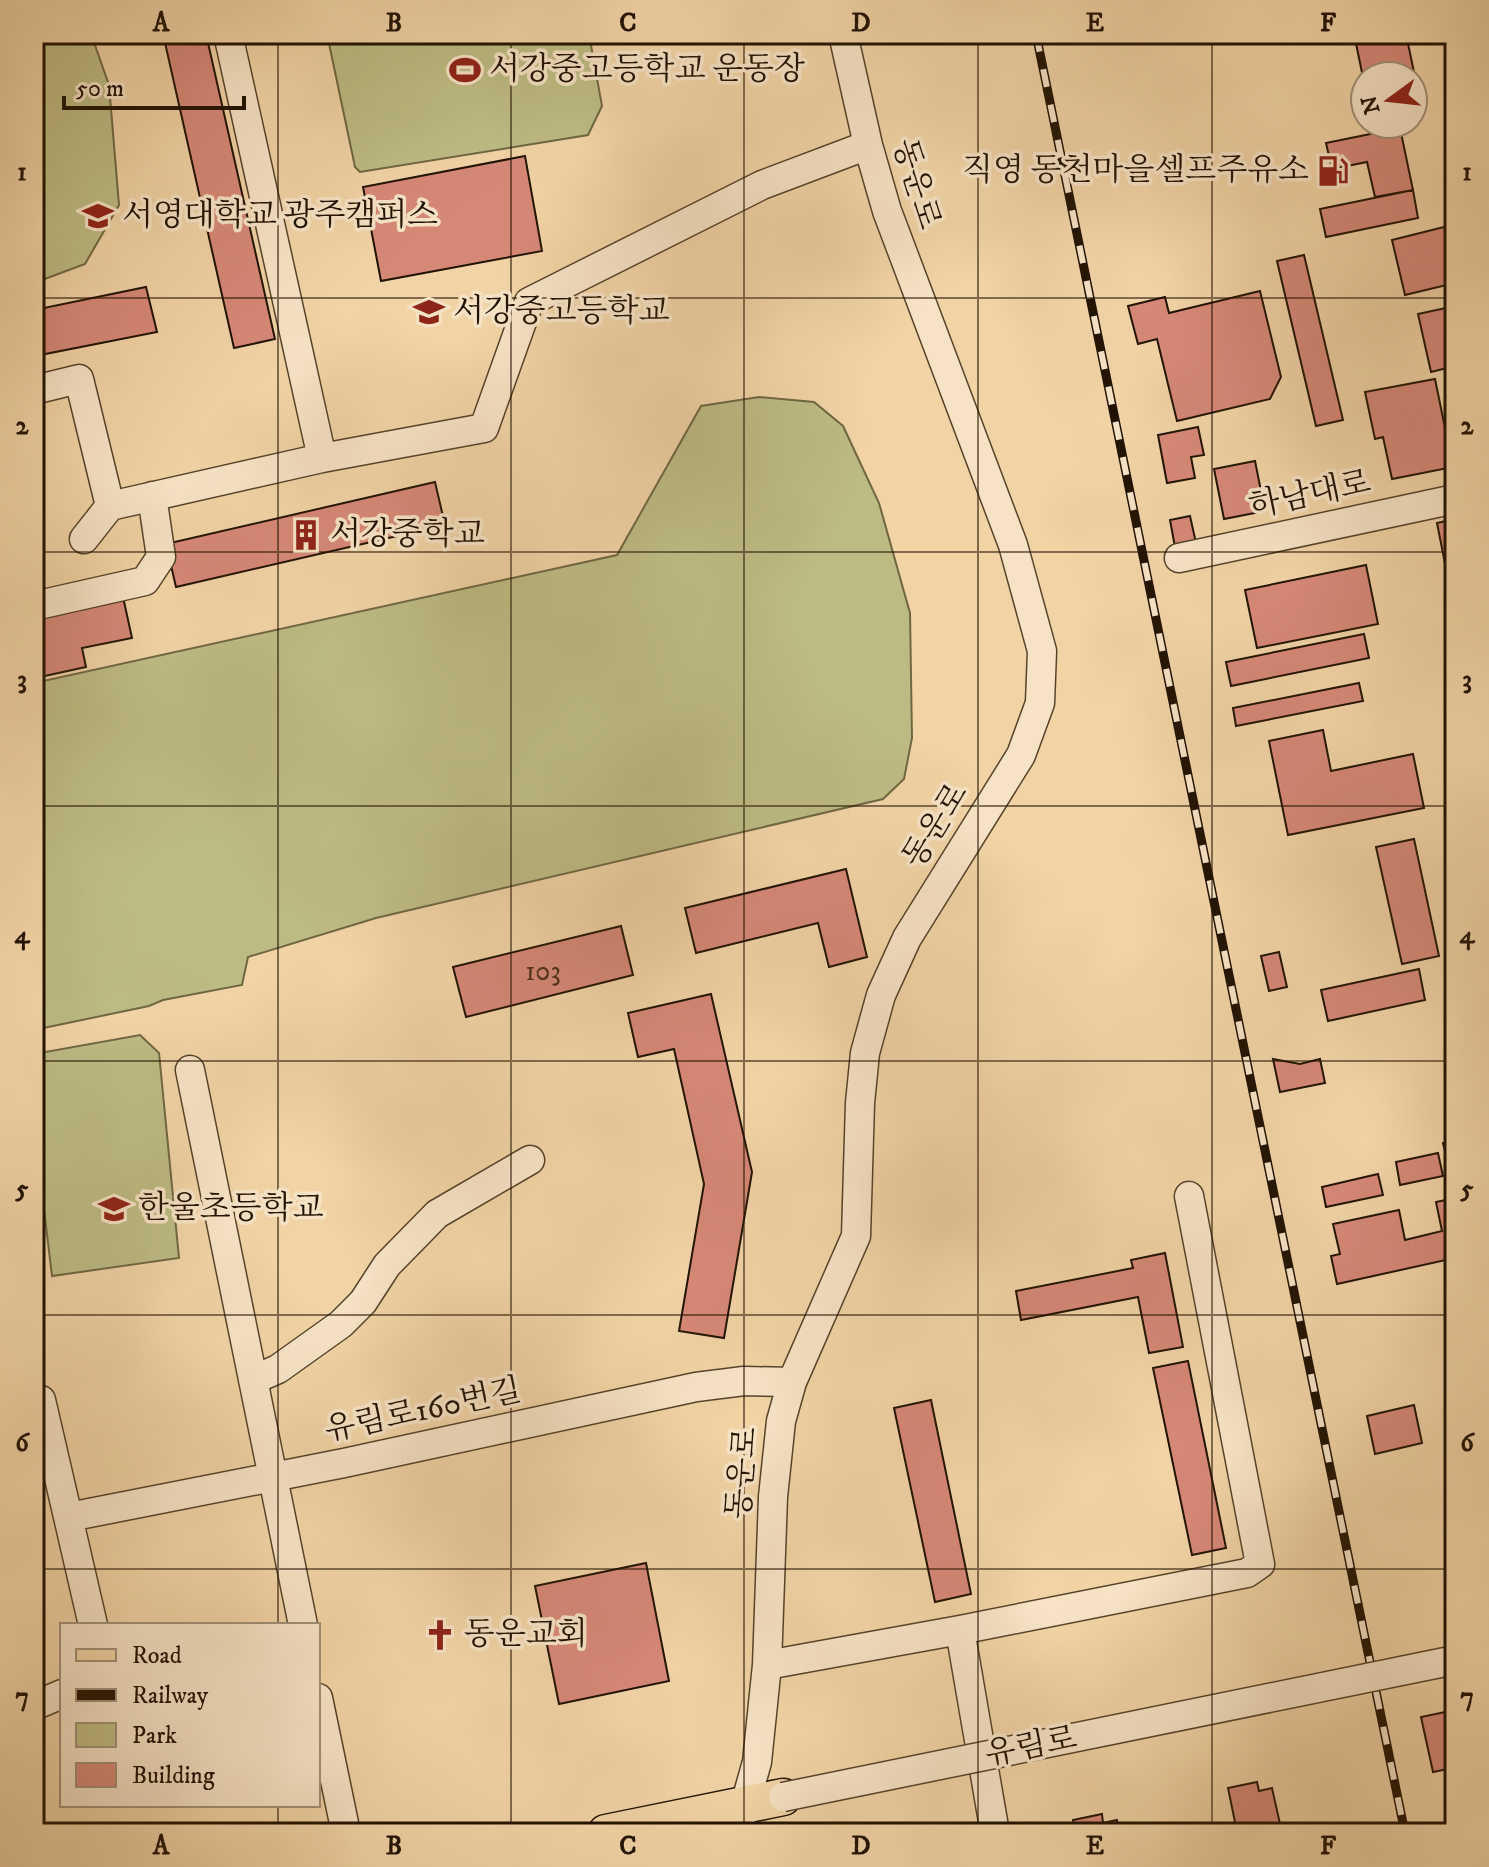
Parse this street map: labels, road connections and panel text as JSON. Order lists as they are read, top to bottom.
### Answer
{
  "streets": {
    "main road": ["유림로"],
    "street": ["동운로", "하남대로", "유림로160번길"]
  },
  "crossings": [
    ["동운로", "유림로160번길"],
    ["동운로", "유림로"]
  ],
  "places": {
    "sports": ["서강중고등학교 운동장"],
    "fuel station": ["직영 동천마을셀프주유소"],
    "school or university": ["서영대학교 광주캠퍼스", "서강중고등학교", "한울초등학교"],
    "building": ["서강중학교"],
    "church": ["동운교회"]
  },
  "house_numbers": ["103"],
  "legend": [
    "Road",
    "Railway",
    "Park",
    "Building"
  ],
  "scale_bar": "50 m",
  "north": "left",
  "grid": {
    "columns": [
      "A",
      "B",
      "C",
      "D",
      "E",
      "F"
    ],
    "rows": [
      "1",
      "2",
      "3",
      "4",
      "5",
      "6",
      "7"
    ]
  }
}
